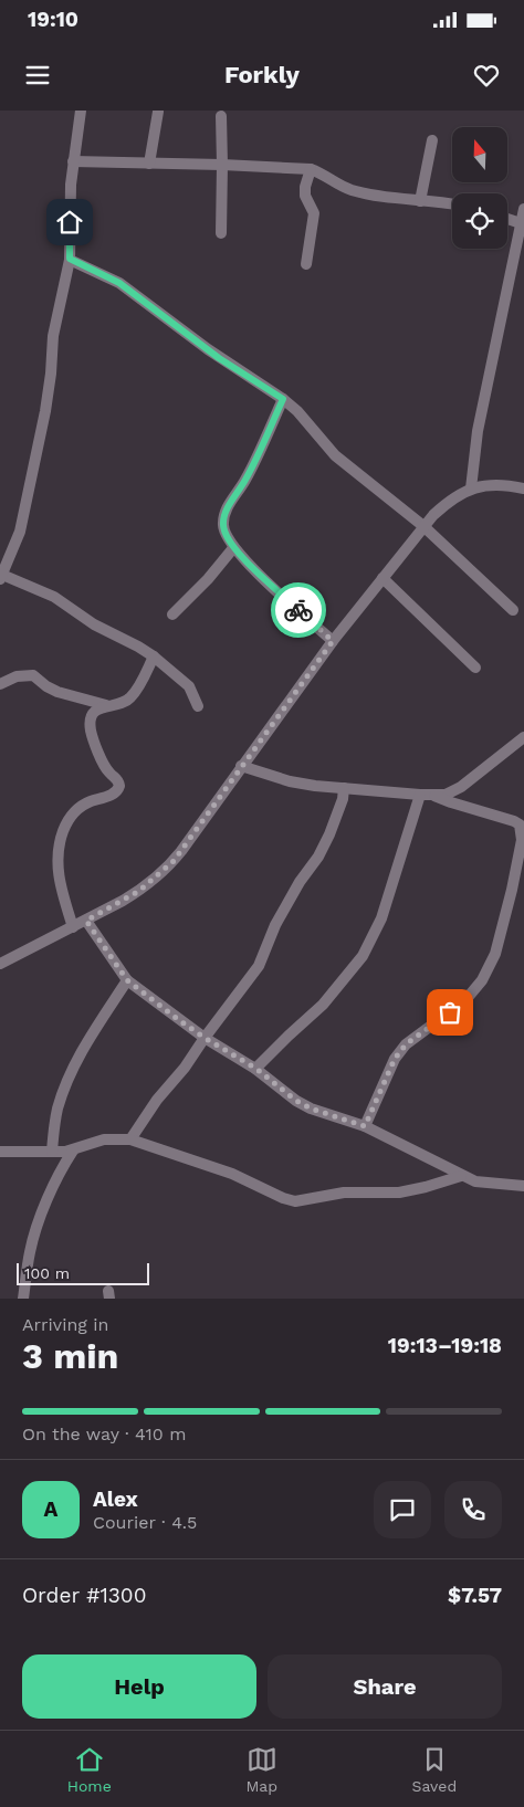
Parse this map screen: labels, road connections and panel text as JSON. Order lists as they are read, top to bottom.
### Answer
{
  "scale_bar": "100 m",
  "north": "top",
  "page": {
    "status": "19:10",
    "header": "Forkly",
    "scale": "100 m",
    "heading": ["3 min", "Arriving in", "19:13–19:18"],
    "panel": [
      "Alex",
      "Courier · 4.5",
      "Order #1300",
      "$7.57"
    ],
    "bar": "On the way · 410 m",
    "round": "A",
    "buttons": ["Help", "Share"],
    "tabs": ["Home", "Map", "Saved"]
  }
}
